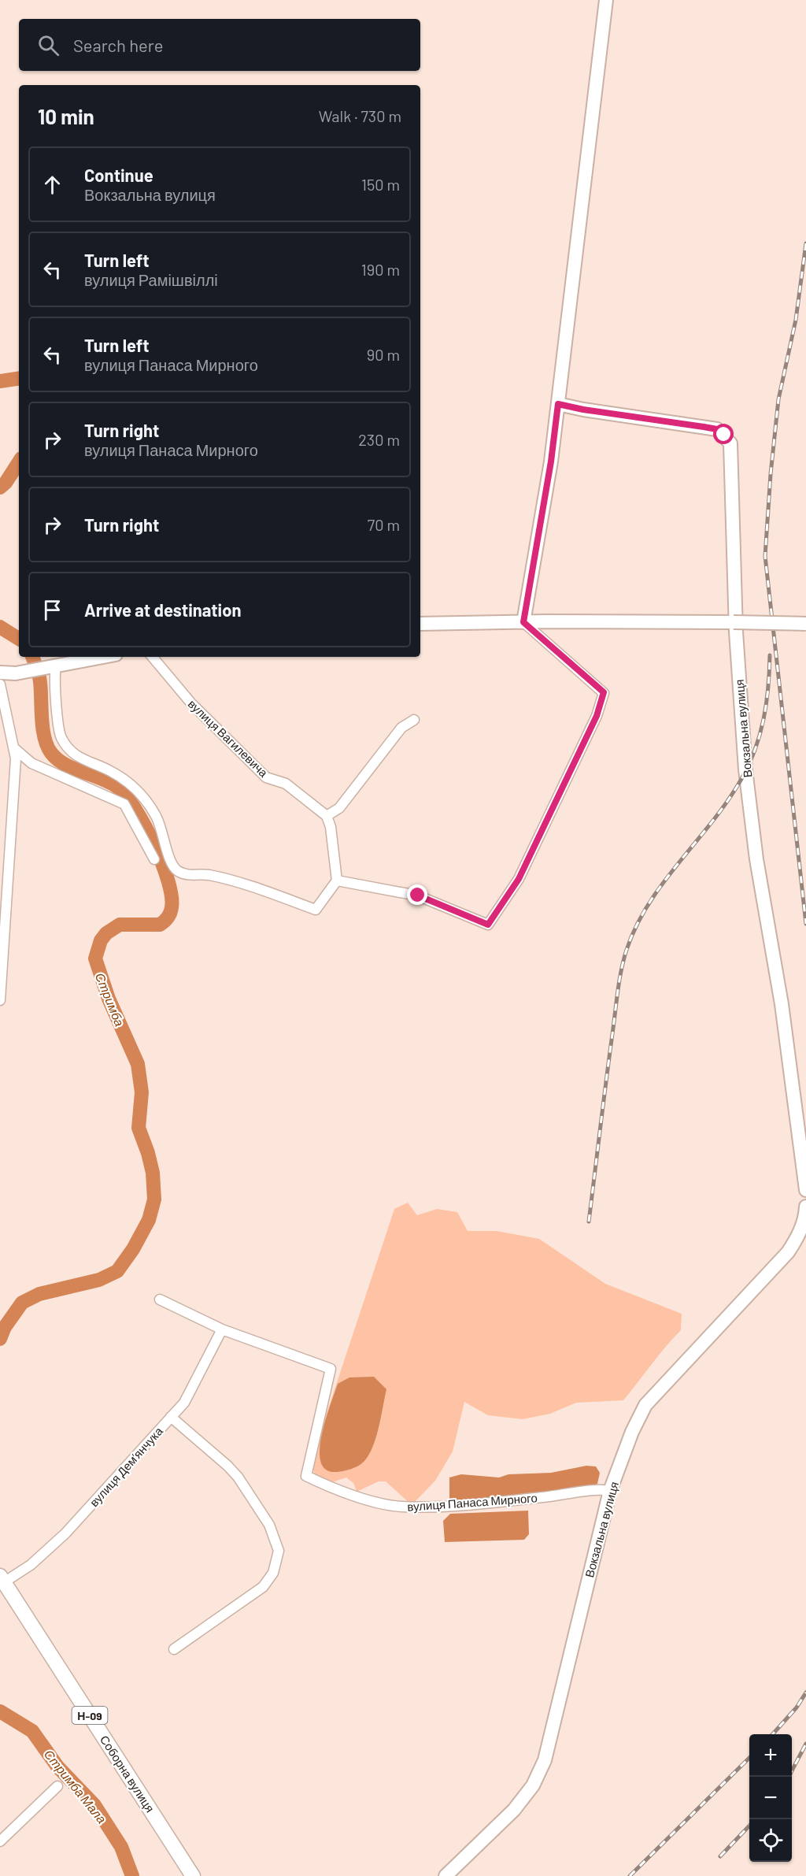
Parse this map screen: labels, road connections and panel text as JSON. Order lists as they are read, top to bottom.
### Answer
{
  "streets": {
    "main road": ["Вокзальна вулиця", "Н-09", "Соборна вулиця"],
    "street": ["вулиця Вагилевича", "вулиця Демʼянчука", "вулиця Панаса Мирного"]
  },
  "crossings": [
    ["Вокзальна вулиця", "вулиця Панаса Мирного"],
    ["вулиця Демʼянчука", "вулиця Панаса Мирного"],
    ["вулиця Демʼянчука", "Соборна вулиця"]
  ],
  "water": ["Стримба", "Стримба Мала"],
  "page": {
    "search": "Search here",
    "heading": ["10 min", "Walk · 730 m"],
    "list": [
      ["Continue", "Вокзальна вулиця", "150 m"],
      ["Turn left", "вулиця Рамішвіллі", "190 m"],
      ["Turn left", "вулиця Панаса Мирного", "90 m"],
      ["Turn right", "вулиця Панаса Мирного", "230 m"],
      ["Turn right", "70 m"],
      "Arrive at destination"
    ],
    "map_buttons": ["+", "−"]
  }
}
